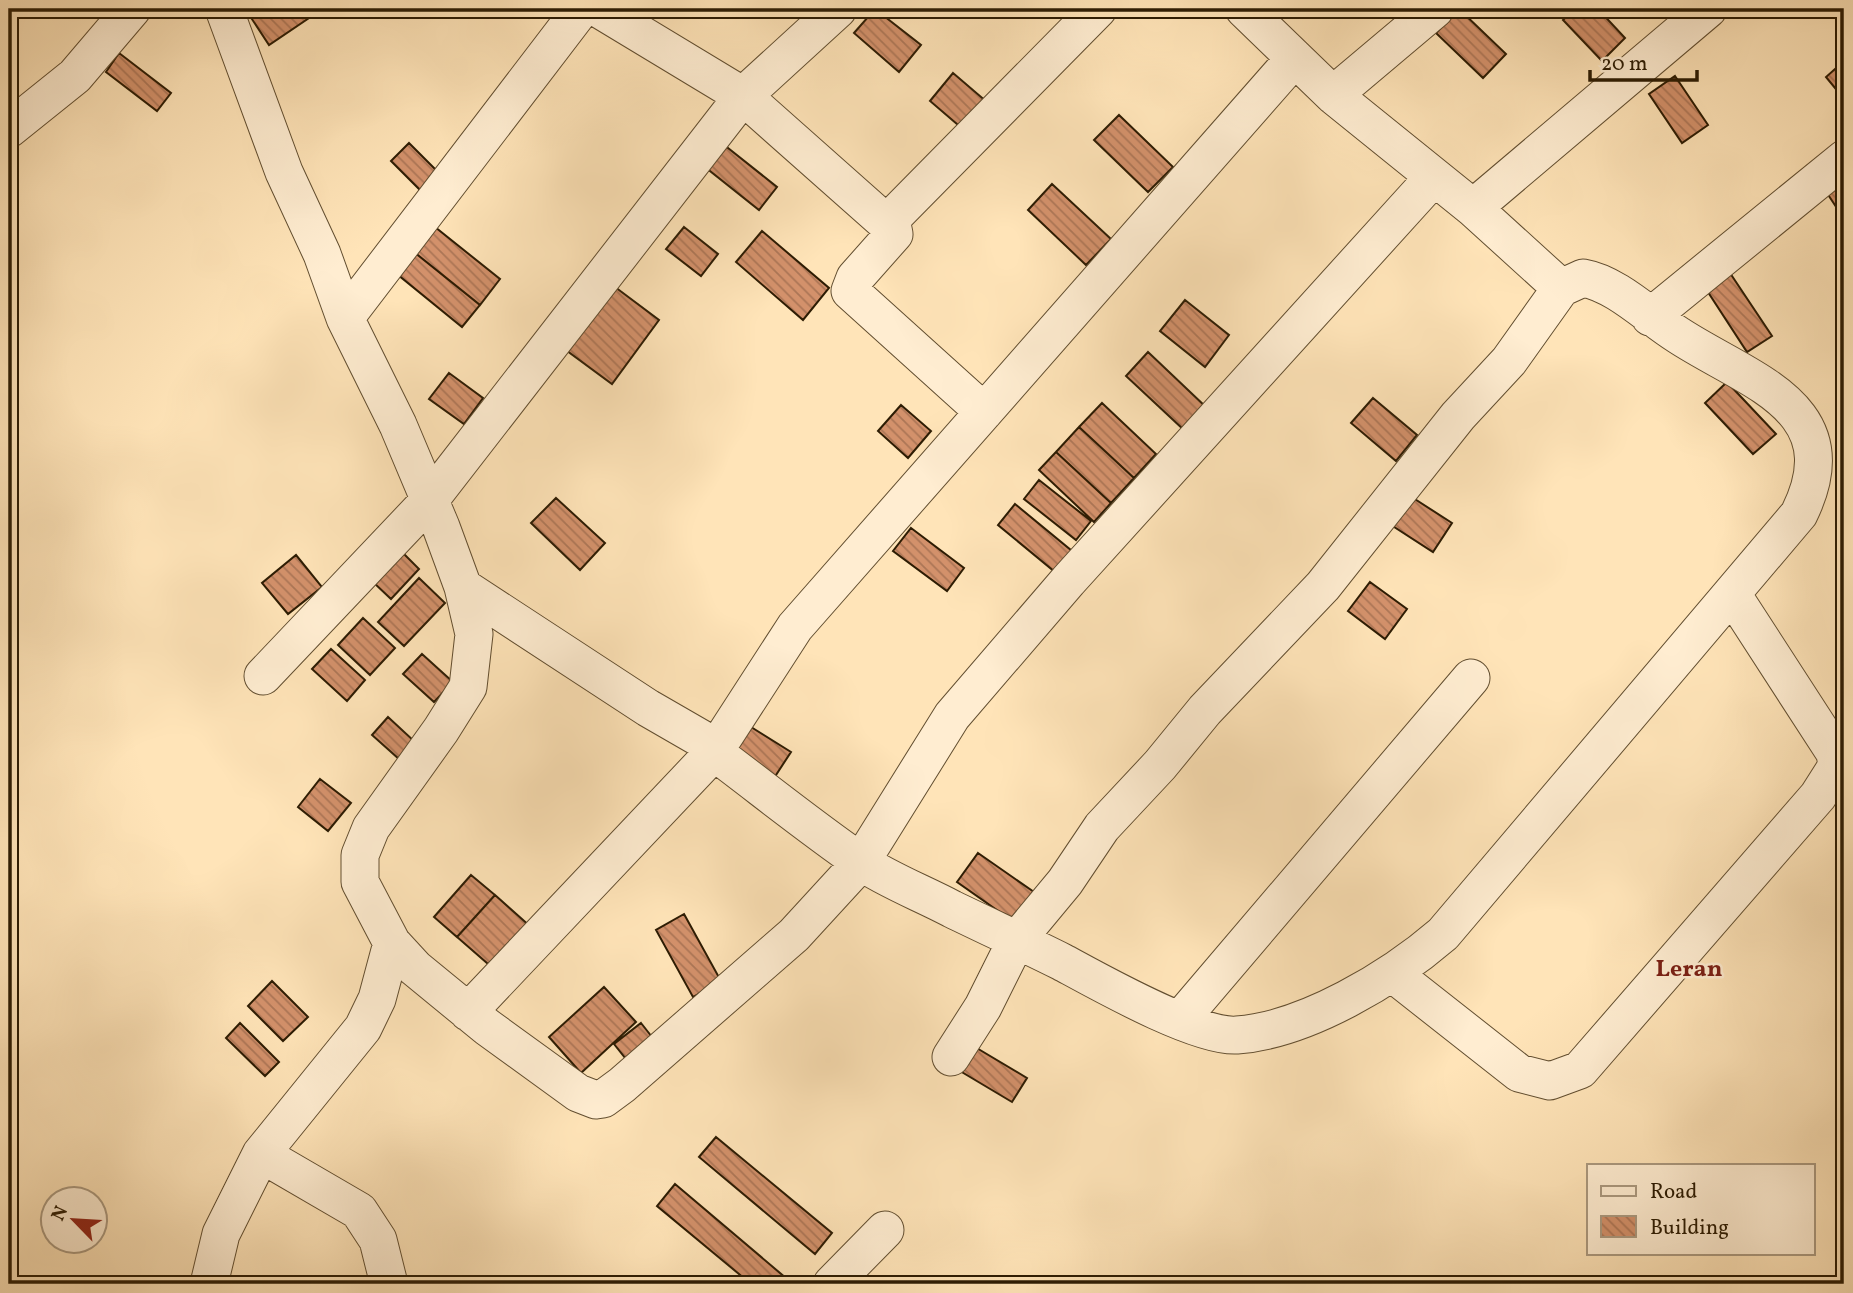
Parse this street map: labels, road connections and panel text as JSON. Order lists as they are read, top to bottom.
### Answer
{
  "districts": ["Leran"],
  "legend": ["Road", "Building"],
  "scale_bar": "20 m",
  "north": "top left"
}
